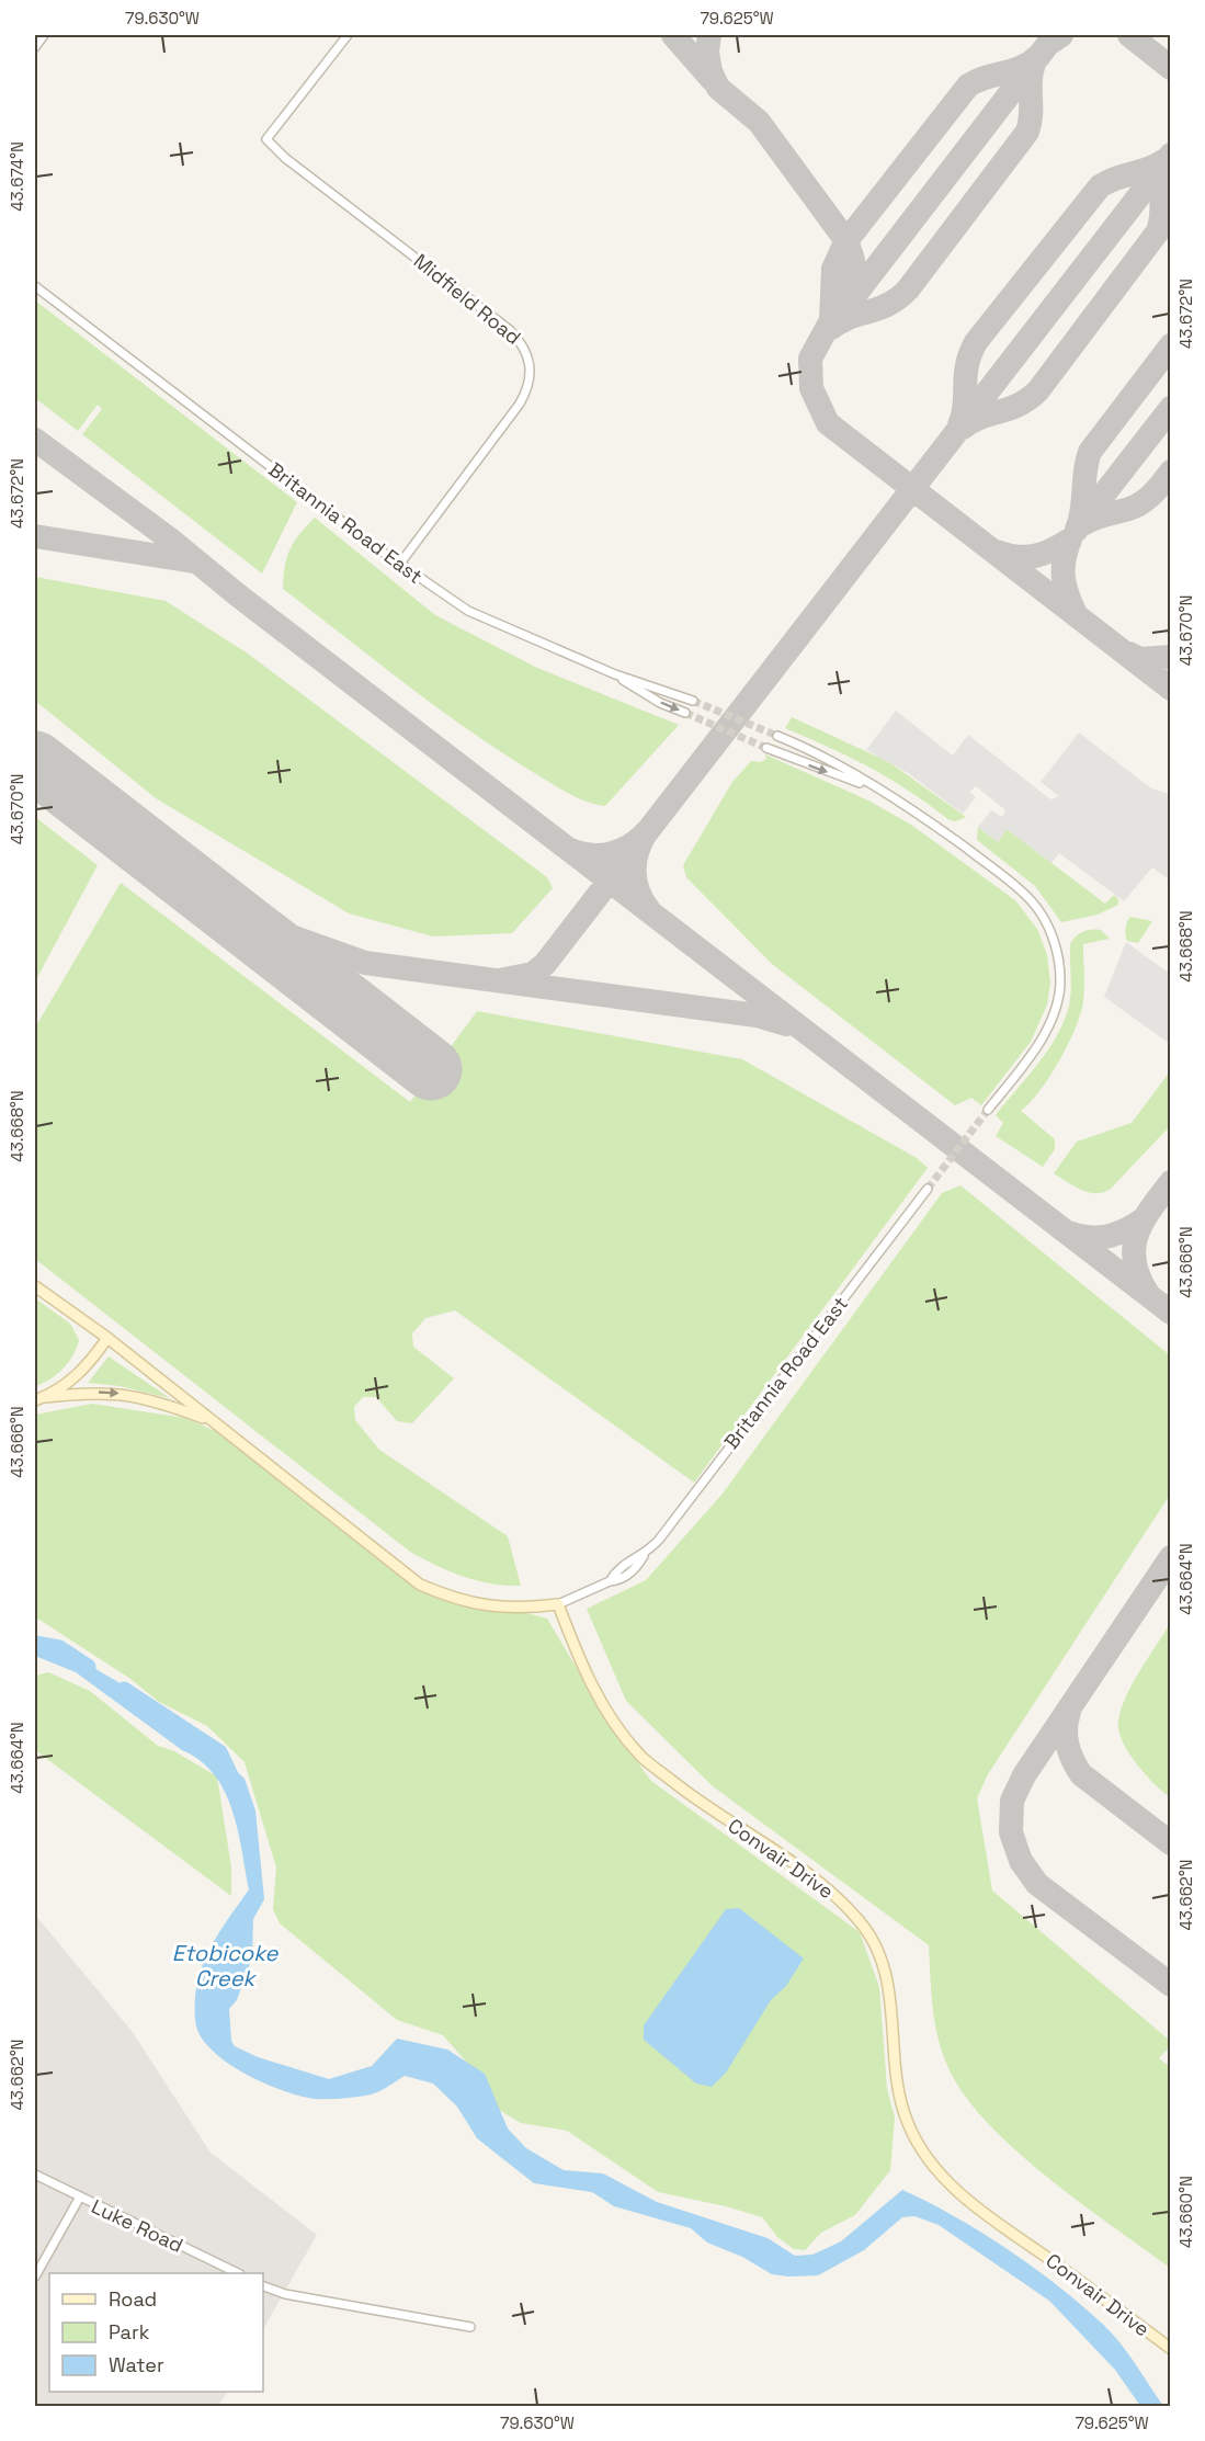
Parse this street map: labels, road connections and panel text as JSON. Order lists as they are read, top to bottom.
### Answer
{
  "streets": {
    "street": [
      "Midfield Road",
      "Britannia Road East",
      "Convair Drive",
      "Luke Road"
    ]
  },
  "crossings": [
    ["Midfield Road", "Britannia Road East"],
    ["Britannia Road East", "Convair Drive"]
  ],
  "water": ["Etobicoke Creek"],
  "legend": ["Road", "Park", "Water"],
  "coordinates": [
    "79.630°W",
    "79.625°W",
    "43.674°N",
    "43.672°N",
    "43.670°N",
    "43.668°N",
    "43.666°N",
    "43.664°N",
    "43.662°N",
    "43.660°N"
  ]
}
